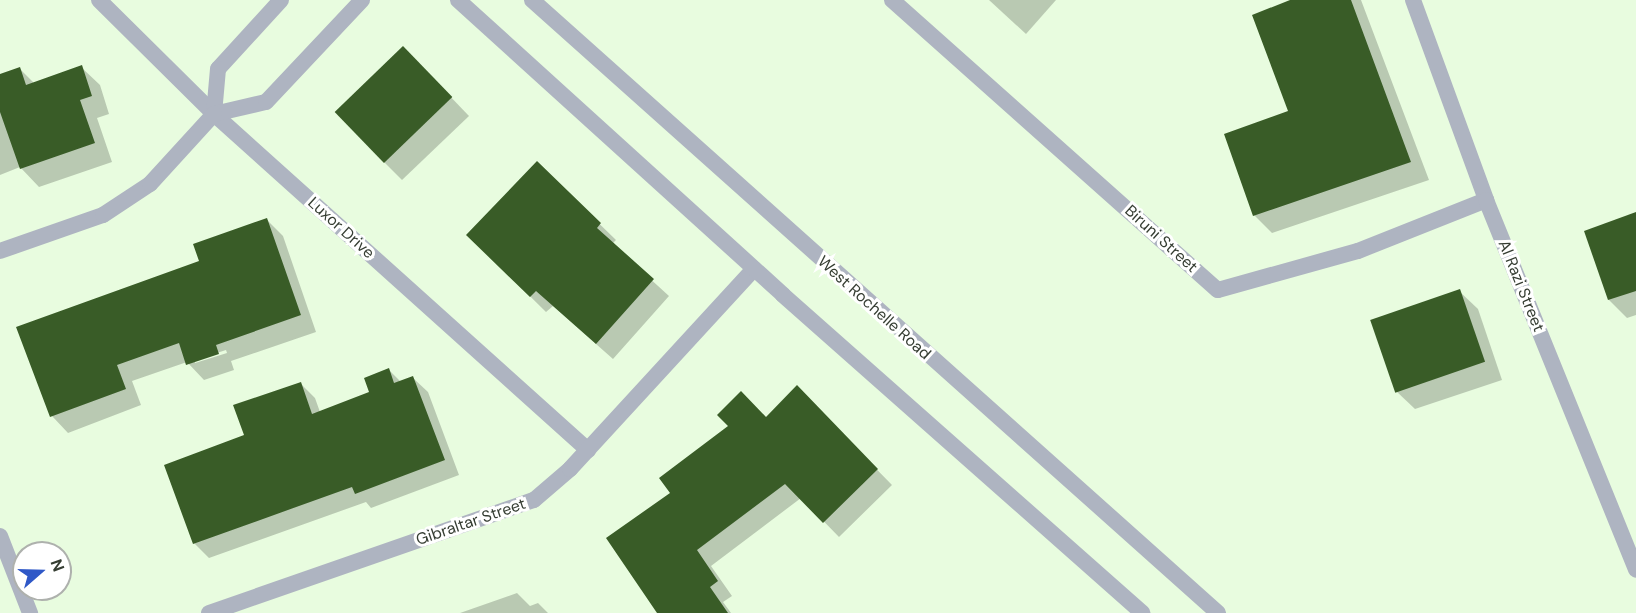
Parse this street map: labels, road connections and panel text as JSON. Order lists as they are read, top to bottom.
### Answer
{
  "streets": {
    "street": [
      "Luxor Drive",
      "Biruni Street",
      "Al Razi Street",
      "West Rochelle Road",
      "Gibraltar Street"
    ]
  },
  "crossings": [
    ["Luxor Drive", "Gibraltar Street"],
    ["Biruni Street", "Al Razi Street"]
  ],
  "north": "right"
}
